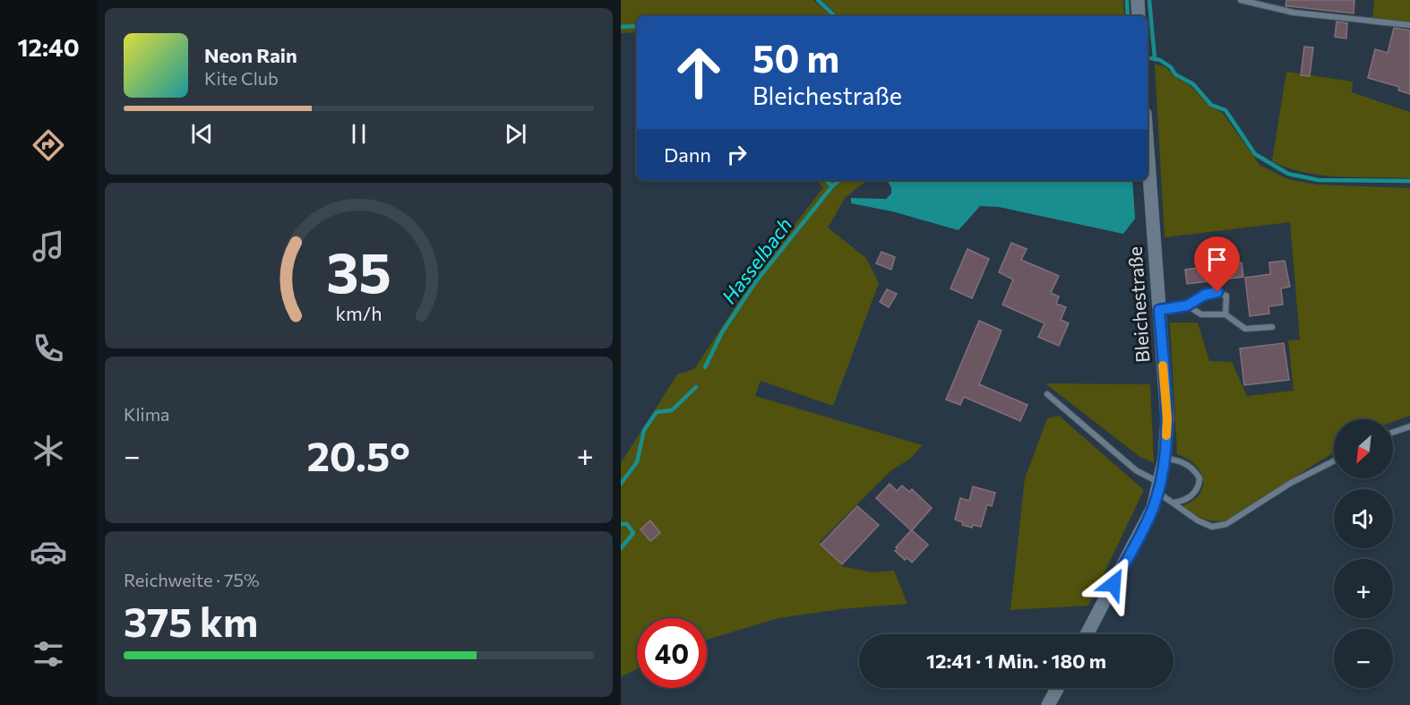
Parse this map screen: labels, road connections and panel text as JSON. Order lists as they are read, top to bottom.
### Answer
{
  "streets": {
    "street": ["Bleichestraße"]
  },
  "water": ["Hasselbach"],
  "north": "bottom left",
  "page": {
    "tabs": "12:40",
    "turn": ["50 m", "Bleichestraße"],
    "song": ["Neon Rain", "Kite Club"],
    "then": "Dann",
    "tile": [
      "Klima",
      ["Reichweite · 75%", "375 km"]
    ],
    "map_buttons": ["+", "−"],
    "heat": ["−", "20.5°", "+"],
    "limit": "40",
    "trip": "12:41 · 1 Min. · 180 m",
    "gauge": ["35", "km/h"]
  }
}
